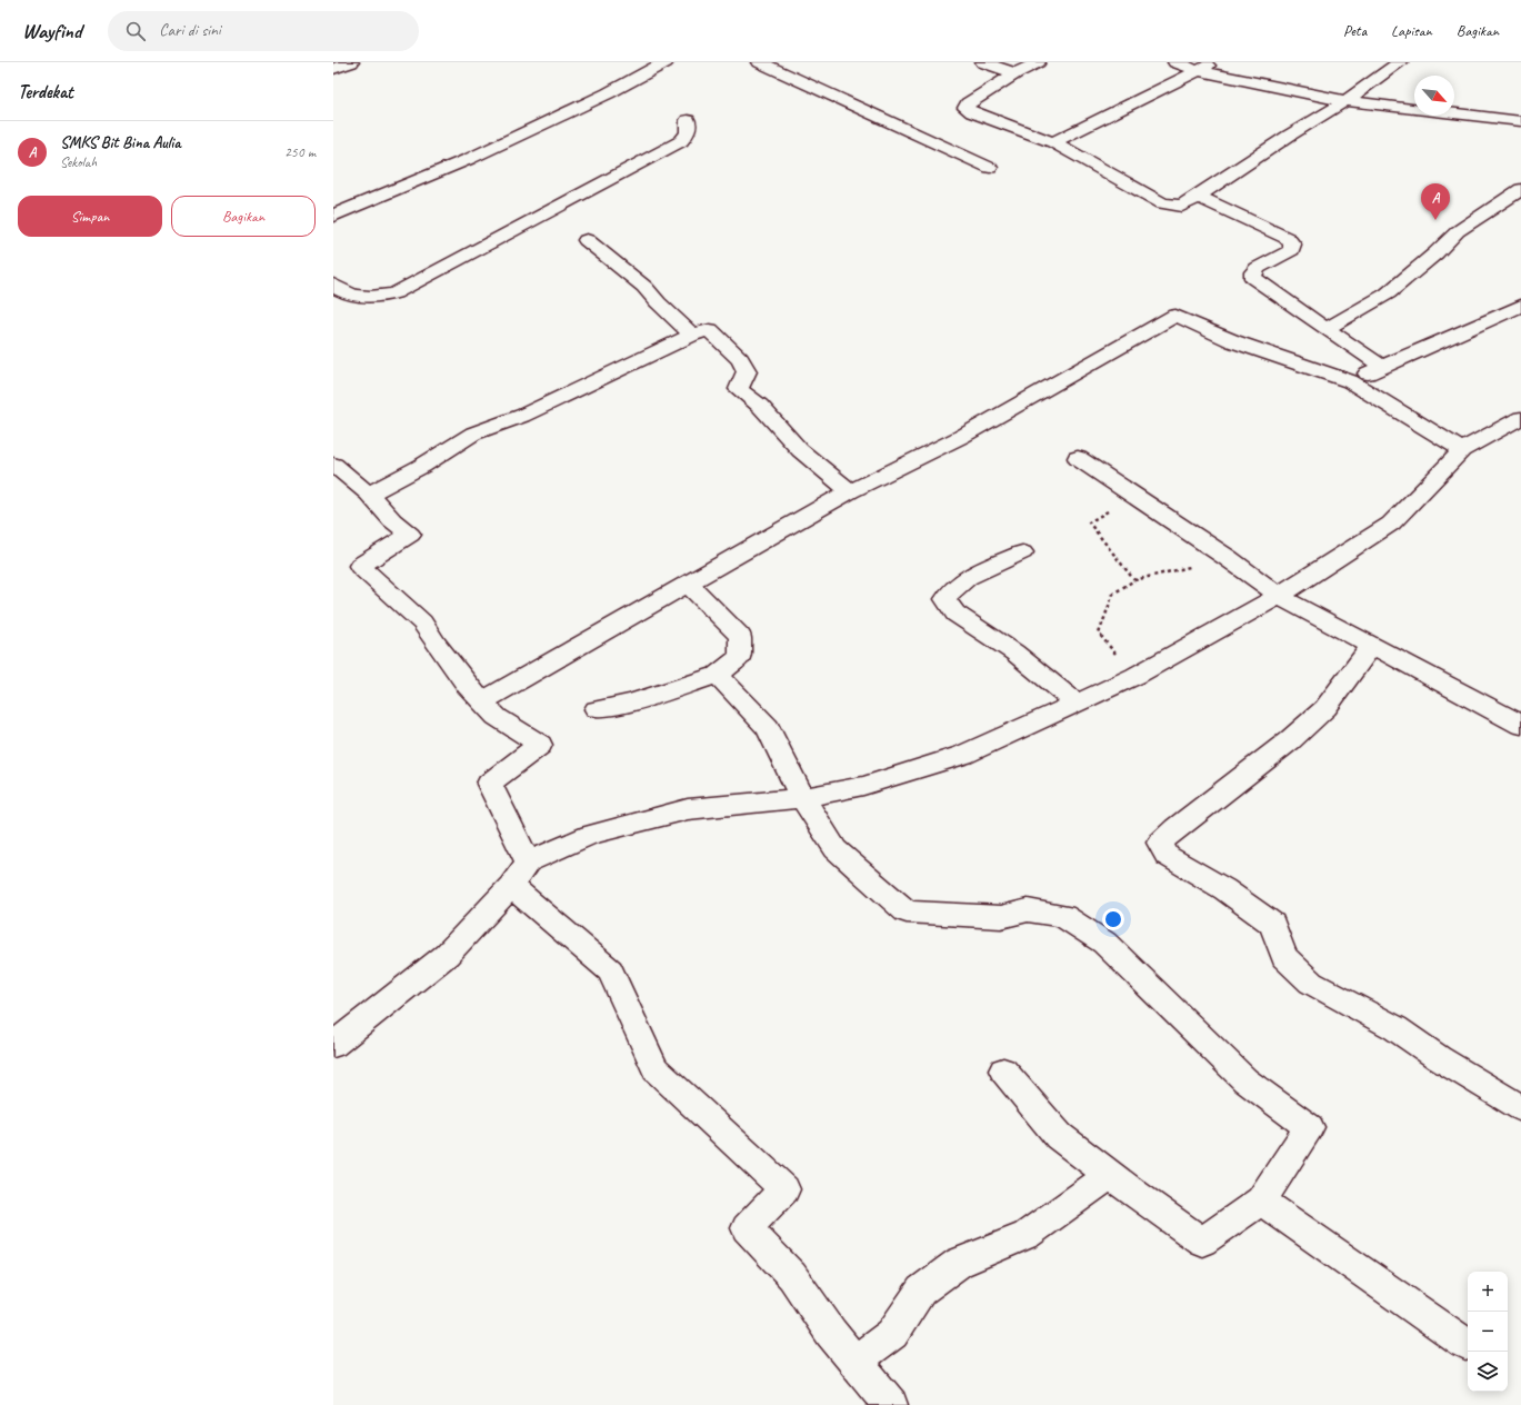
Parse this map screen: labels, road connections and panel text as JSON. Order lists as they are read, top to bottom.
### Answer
{
  "north": "bottom right",
  "page": {
    "header": "Wayfind",
    "search": "Cari di sini",
    "nav": ["Peta", "Lapisan", "Bagikan"],
    "heading": "Terdekat",
    "list": [
      {
        "mark": "A",
        "name": "SMKS Bit Bina Aulia",
        "note": "Sekolah",
        "value": "250 m"
      }
    ],
    "buttons": ["Simpan", "Bagikan"],
    "pins": "A",
    "map_buttons": ["+", "−"]
  }
}
